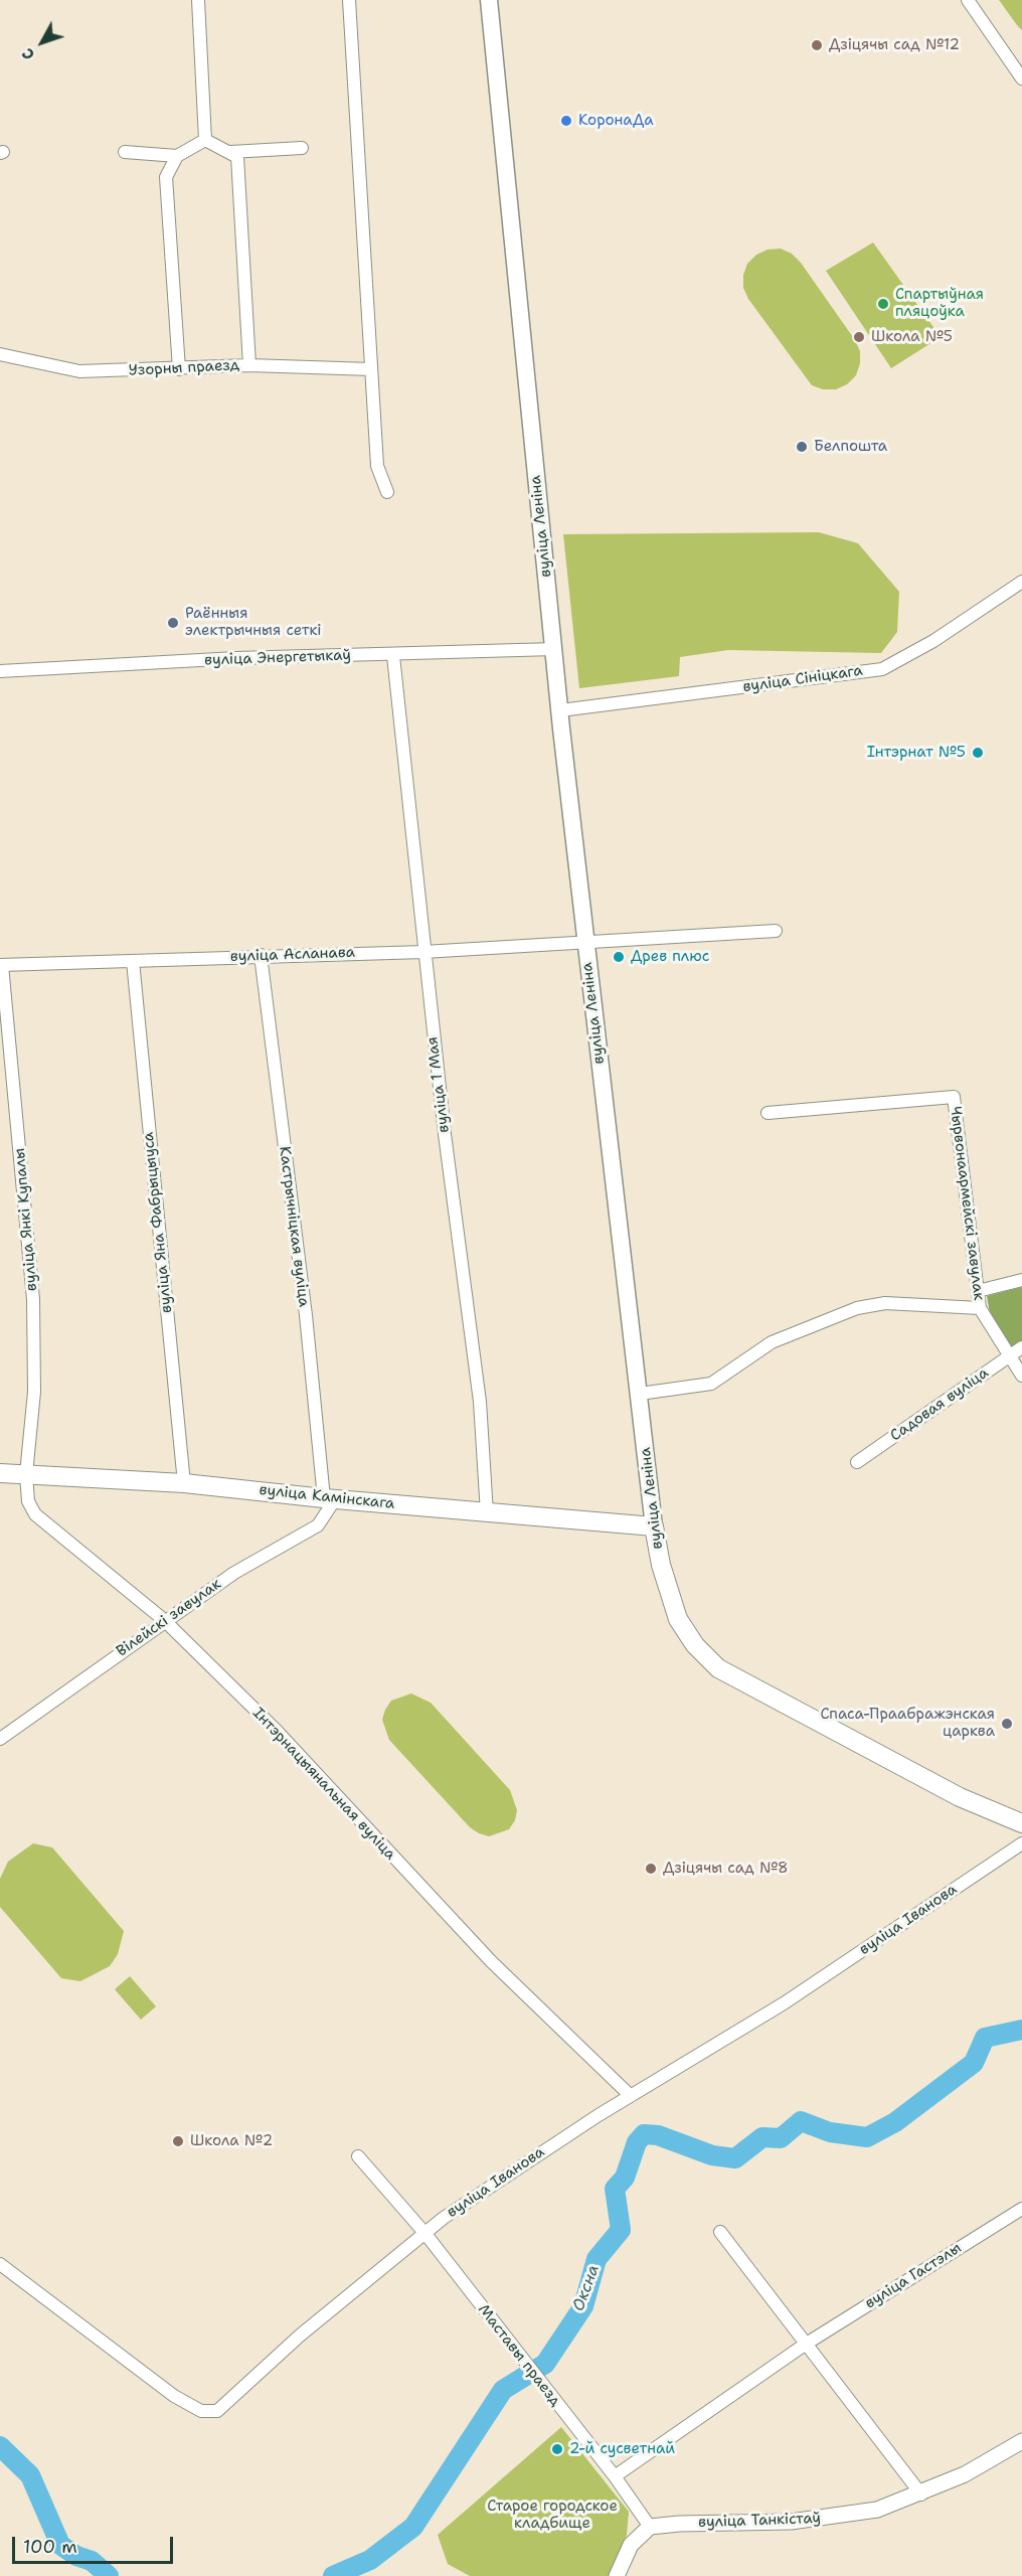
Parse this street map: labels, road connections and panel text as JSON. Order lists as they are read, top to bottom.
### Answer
{
  "streets": {
    "main road": ["вуліца Леніна", "вуліца Камінскага"],
    "street": [
      "Узорны праезд",
      "вуліца Энергетыкаў",
      "вуліца Сініцкага",
      "вуліца Асланава",
      "вуліца 1 Мая",
      "Чырвонаармейскі завулак",
      "вуліца Янкі Купалы",
      "вуліца Яна Фабрыцыуса",
      "Кастрычніцкая вуліца",
      "Садовая вуліца",
      "Вілейскі завулак",
      "Інтэрнацыянальная вуліца",
      "вуліца Іванова",
      "вуліца Гастэлы",
      "Маставы праезд",
      "вуліца Танкістаў"
    ]
  },
  "crossings": [
    ["вуліца Леніна", "вуліца Энергетыкаў"],
    ["вуліца Леніна", "вуліца Сініцкага"],
    ["вуліца Леніна", "вуліца Асланава"],
    ["вуліца Леніна", "вуліца Камінскага"],
    ["вуліца Энергетыкаў", "вуліца 1 Мая"],
    ["вуліца Асланава", "вуліца 1 Мая"],
    ["вуліца Асланава", "вуліца Янкі Купалы"],
    ["вуліца Асланава", "вуліца Яна Фабрыцыуса"],
    ["вуліца Асланава", "Кастрычніцкая вуліца"],
    ["вуліца 1 Мая", "вуліца Камінскага"],
    ["Чырвонаармейскі завулак", "Садовая вуліца"],
    ["вуліца Янкі Купалы", "вуліца Камінскага"],
    ["вуліца Янкі Купалы", "Інтэрнацыянальная вуліца"],
    ["вуліца Яна Фабрыцыуса", "вуліца Камінскага"],
    ["Кастрычніцкая вуліца", "вуліца Камінскага"],
    ["Кастрычніцкая вуліца", "Вілейскі завулак"],
    ["вуліца Камінскага", "Вілейскі завулак"],
    ["вуліца Камінскага", "Інтэрнацыянальная вуліца"],
    ["Вілейскі завулак", "Інтэрнацыянальная вуліца"],
    ["Інтэрнацыянальная вуліца", "вуліца Іванова"],
    ["вуліца Іванова", "Маставы праезд"],
    ["вуліца Гастэлы", "Маставы праезд"],
    ["Маставы праезд", "вуліца Танкістаў"]
  ],
  "water": ["Оксна"],
  "parks": ["Старое городское кладбище"],
  "places": [
    "Дзіцячы сад №12",
    "КоронаДа",
    "Спартыўная пляцоўка",
    "Школа №5",
    "Белпошта",
    "Раённыя электрычныя сеткі",
    "Інтэрнат №5",
    "Древ плюс",
    "Спаса-Праабражэнская царква",
    "Дзіцячы сад №8",
    "Школа №2",
    "2-й сусветнай"
  ],
  "scale_bar": "100 m",
  "north": "bottom left"
}
